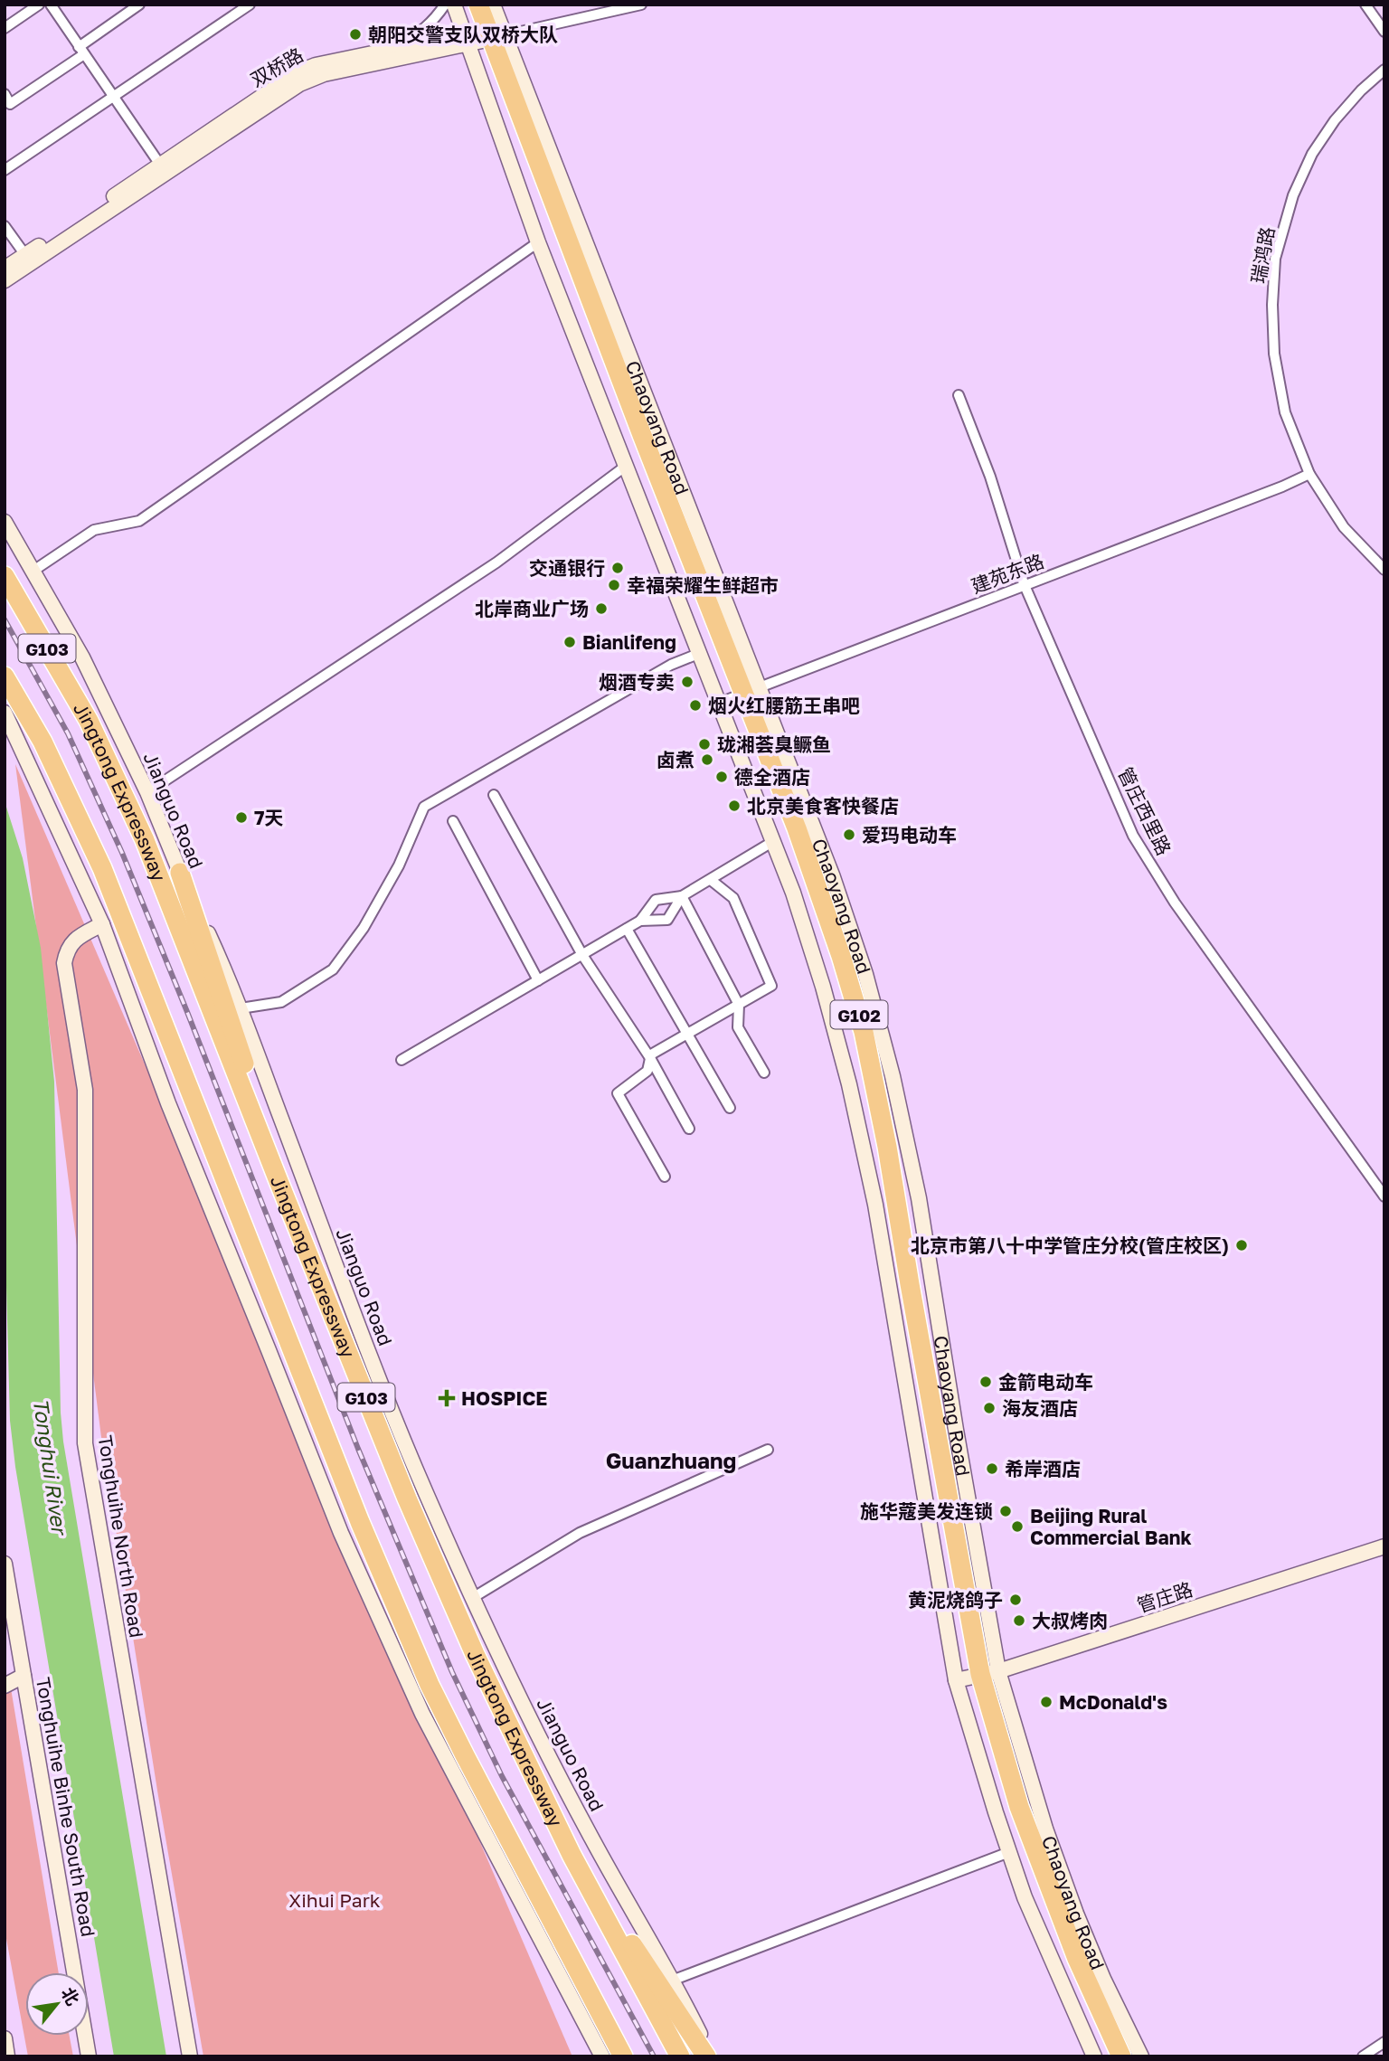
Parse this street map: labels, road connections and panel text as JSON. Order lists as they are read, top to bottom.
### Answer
{
  "streets": {
    "highway": [
      "Chaoyang Road",
      "G103",
      "Jingtong Expressway",
      "G102"
    ],
    "street": [
      "双桥路",
      "瑞鸿路",
      "建苑东路",
      "Jianguo Road",
      "管庄西里路",
      "Tonghuihe North Road",
      "管庄路",
      "Tonghuihe Binhe South Road"
    ]
  },
  "crossings": [
    ["双桥路", "Chaoyang Road"],
    ["瑞鸿路", "建苑东路"],
    ["Chaoyang Road", "建苑东路"],
    ["Chaoyang Road", "管庄路"],
    ["建苑东路", "管庄西里路"]
  ],
  "districts": ["Guanzhuang"],
  "water": ["Tonghui River"],
  "parks": ["Xihui Park"],
  "places": {
    "other": [
      "朝阳交警支队双桥大队",
      "交通银行",
      "幸福荣耀生鲜超市",
      "北岸商业广场",
      "Bianlifeng",
      "烟酒专卖",
      "烟火红腰筋王串吧",
      "珑湘荟臭鳜鱼",
      "卤煮",
      "德全酒店",
      "北京美食客快餐店",
      "7天",
      "爱玛电动车",
      "北京市第八十中学管庄分校(管庄校区)",
      "金箭电动车",
      "海友酒店",
      "希岸酒店",
      "施华蔻美发连锁",
      "Beijing Rural Commercial Bank",
      "黄泥烧鸽子",
      "大叔烤肉",
      "McDonald's"
    ],
    "health": ["HOSPICE"]
  },
  "north": "top right"
}
